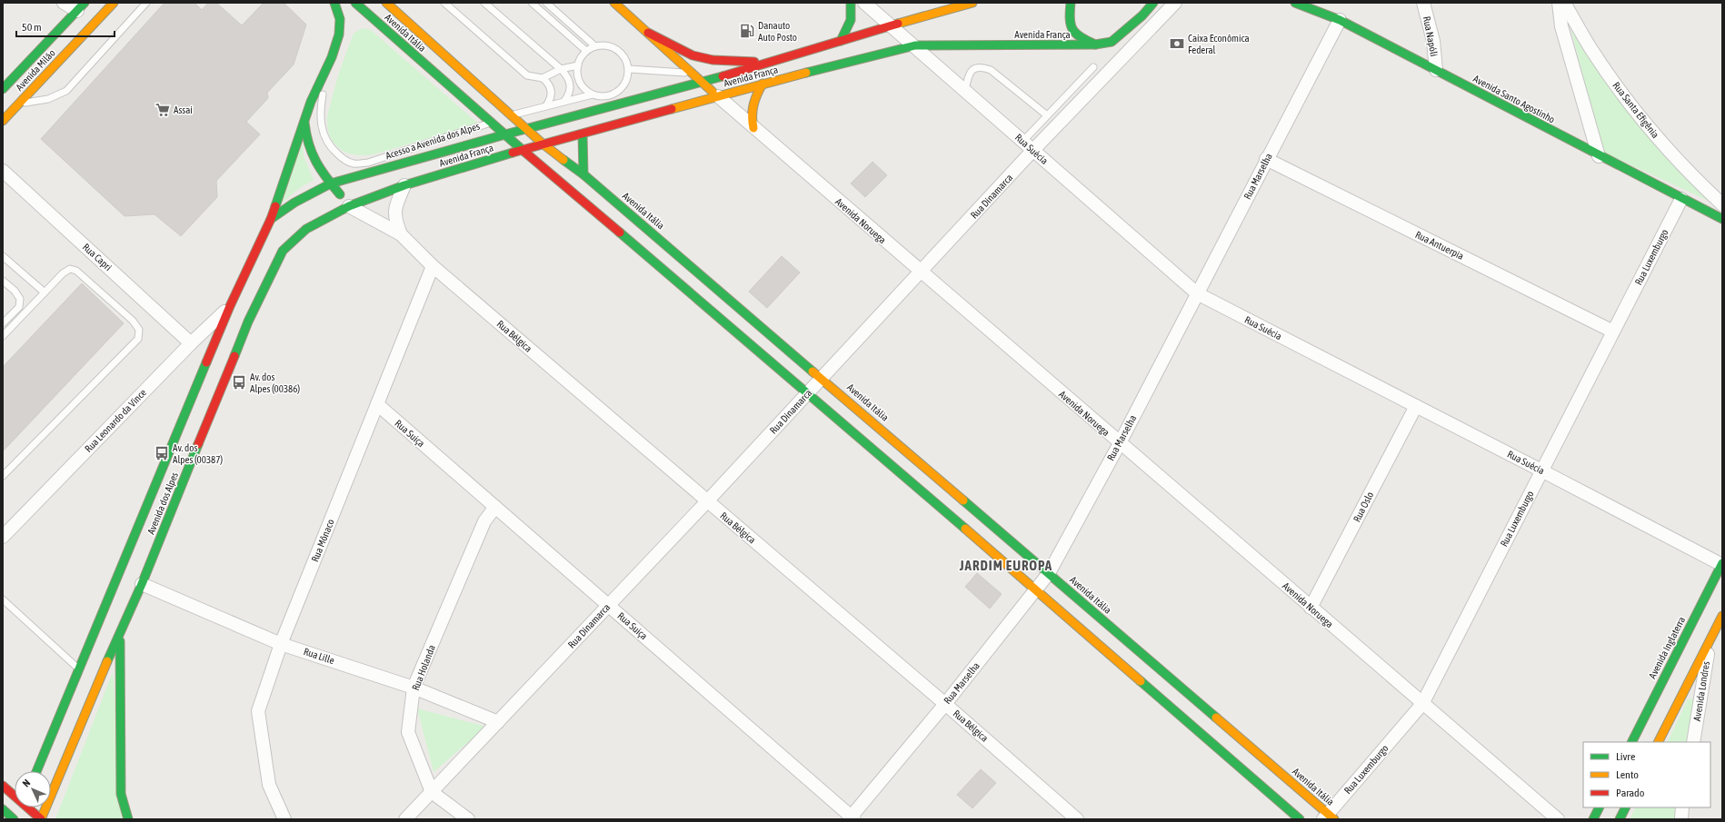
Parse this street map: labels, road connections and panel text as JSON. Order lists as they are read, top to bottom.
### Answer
{
  "streets": {
    "main road": [
      "Avenida Itália",
      "Avenida França",
      "Avenida Milão",
      "Avenida Santo Agostinho",
      "Avenida Noruega",
      "Avenida dos Alpes",
      "Avenida Inglaterra"
    ],
    "street": [
      "Rua Napóli",
      "Rua Santa Efigênia",
      "Rua Suécia",
      "Rua Marselha",
      "Rua Dinamarca",
      "Rua Antuerpia",
      "Rua Capri",
      "Rua Luxemburgo",
      "Rua Bélgica",
      "Rua Leonardo da Vince",
      "Rua Suiça",
      "Rua Oslo",
      "Rua Mônaco",
      "Rua Lille",
      "Rua Holanda",
      "Avenida Londres"
    ],
    "lane": ["Acesso a Avenida dos Alpes"]
  },
  "crossings": [
    ["Avenida Itália", "Avenida França"],
    ["Avenida Itália", "Acesso a Avenida dos Alpes"],
    ["Avenida Itália", "Rua Marselha"],
    ["Avenida Itália", "Rua Dinamarca"],
    ["Avenida Itália", "Rua Luxemburgo"],
    ["Avenida França", "Rua Suécia"],
    ["Avenida França", "Avenida Noruega"],
    ["Avenida França", "Rua Bélgica"],
    ["Avenida França", "Avenida dos Alpes"],
    ["Rua Napóli", "Avenida Santo Agostinho"],
    ["Avenida Santo Agostinho", "Rua Marselha"],
    ["Avenida Santo Agostinho", "Rua Luxemburgo"],
    ["Acesso a Avenida dos Alpes", "Avenida dos Alpes"],
    ["Rua Suécia", "Rua Marselha"],
    ["Rua Suécia", "Rua Dinamarca"],
    ["Rua Suécia", "Rua Luxemburgo"],
    ["Rua Suécia", "Rua Oslo"],
    ["Rua Suécia", "Avenida Inglaterra"],
    ["Rua Marselha", "Avenida Noruega"],
    ["Rua Marselha", "Rua Antuerpia"],
    ["Rua Marselha", "Rua Bélgica"],
    ["Rua Marselha", "Rua Suiça"],
    ["Rua Dinamarca", "Avenida Noruega"],
    ["Rua Dinamarca", "Rua Bélgica"],
    ["Rua Dinamarca", "Rua Suiça"],
    ["Rua Dinamarca", "Rua Lille"],
    ["Rua Dinamarca", "Rua Holanda"],
    ["Avenida Noruega", "Rua Luxemburgo"],
    ["Avenida Noruega", "Rua Oslo"],
    ["Rua Antuerpia", "Rua Luxemburgo"],
    ["Rua Capri", "Rua Leonardo da Vince"],
    ["Rua Bélgica", "Avenida dos Alpes"],
    ["Rua Bélgica", "Rua Mônaco"],
    ["Rua Leonardo da Vince", "Avenida dos Alpes"],
    ["Rua Suiça", "Rua Mônaco"],
    ["Rua Suiça", "Rua Holanda"],
    ["Avenida dos Alpes", "Rua Lille"],
    ["Rua Mônaco", "Rua Lille"],
    ["Rua Lille", "Rua Holanda"]
  ],
  "districts": ["JARDIM EUROPA"],
  "places": {
    "fuel station": ["Danauto Auto Posto"],
    "bank": ["Caixa Econômica Federal"],
    "supermarket": ["Assaí"],
    "bus stop": ["Av. dos Alpes (00386)", "Av. dos Alpes (00387)"]
  },
  "legend": ["Livre", "Lento", "Parado"],
  "scale_bar": "50 m",
  "north": "top left"
}
